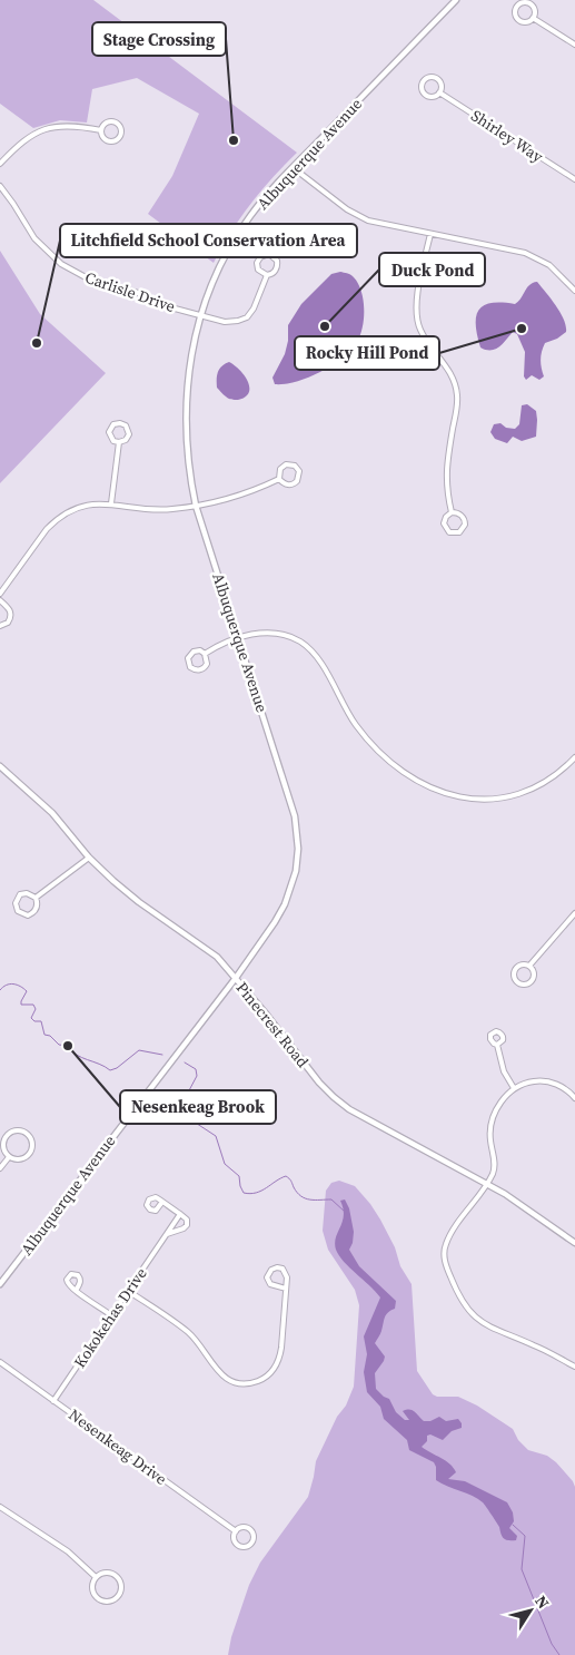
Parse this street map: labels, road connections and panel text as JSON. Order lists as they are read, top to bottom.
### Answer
{
  "streets": {
    "street": [
      "Shirley Way",
      "Albuquerque Avenue",
      "Carlisle Drive",
      "Pinecrest Road",
      "Kokokehas Drive",
      "Nesenkeag Drive"
    ]
  },
  "crossings": [
    ["Albuquerque Avenue", "Carlisle Drive"],
    ["Albuquerque Avenue", "Pinecrest Road"],
    ["Kokokehas Drive", "Nesenkeag Drive"]
  ],
  "places": [
    "Stage Crossing",
    "Duck Pond",
    "Rocky Hill Pond",
    "Litchfield School Conservation Area",
    "Nesenkeag Brook"
  ],
  "north": "top right"
}
